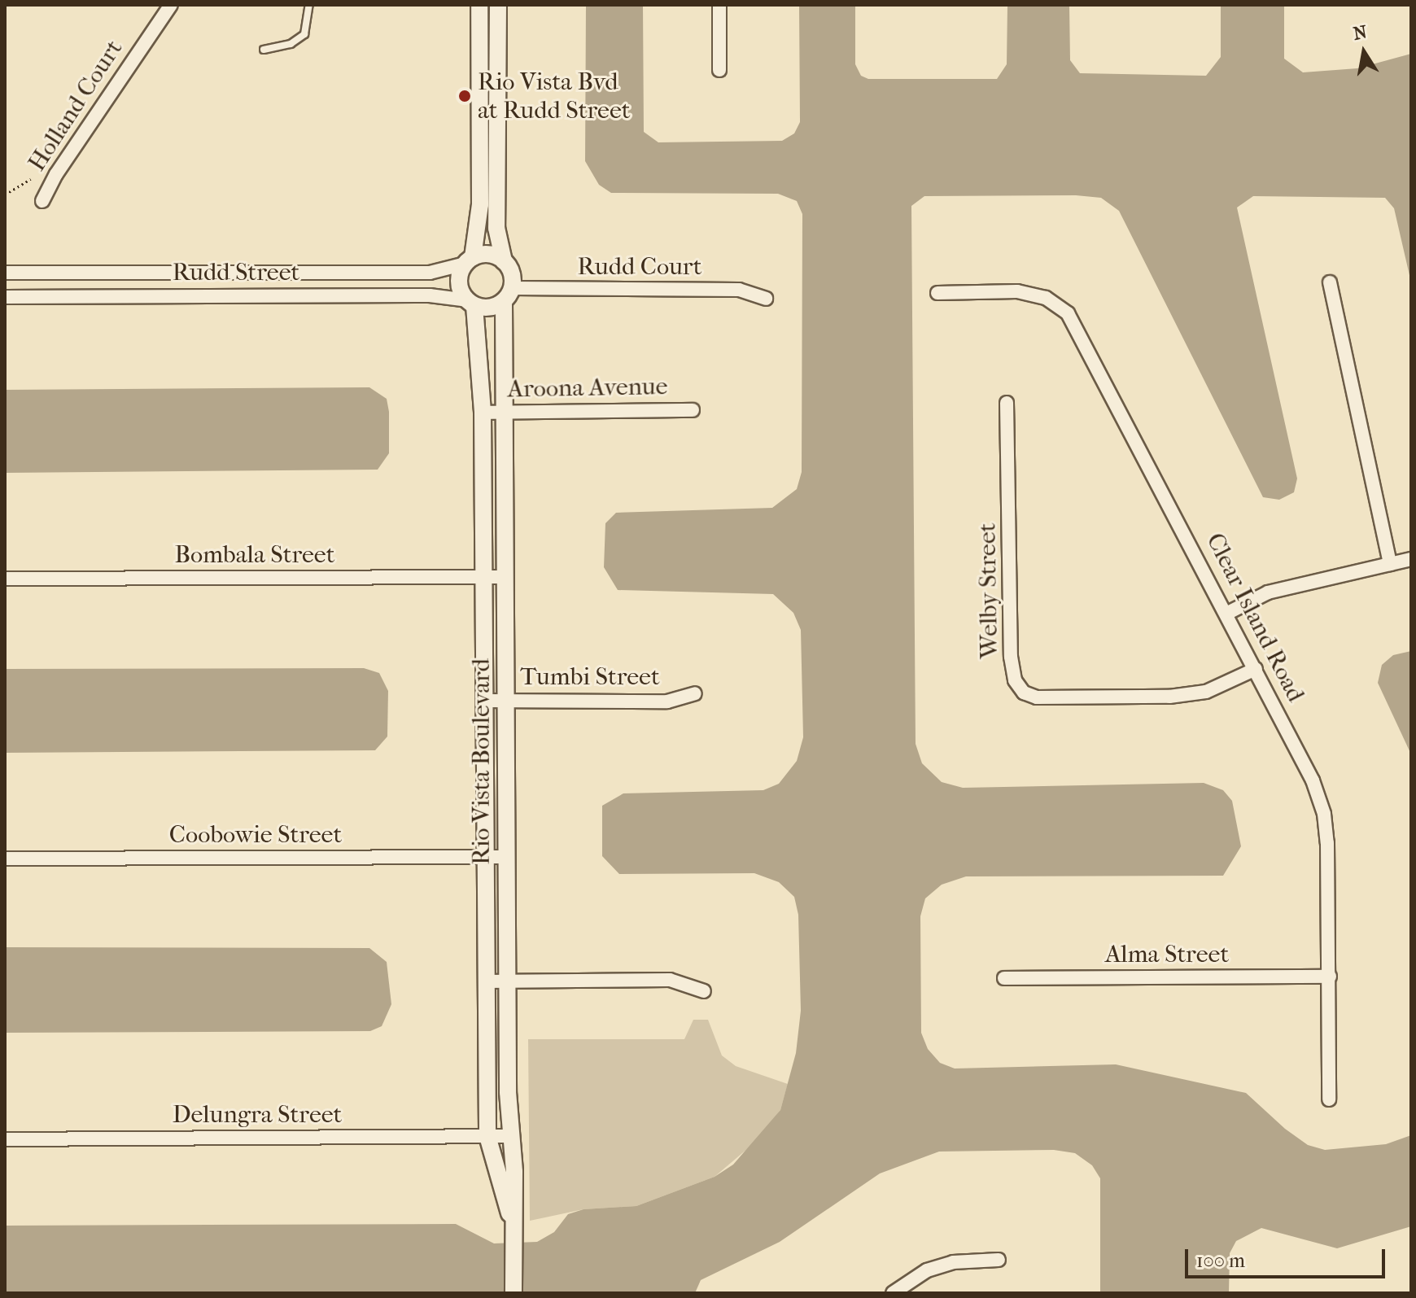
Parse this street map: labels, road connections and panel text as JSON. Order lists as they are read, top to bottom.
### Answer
{
  "streets": {
    "street": [
      "Holland Court",
      "Rudd Court",
      "Rudd Street",
      "Aroona Avenue",
      "Bombala Street",
      "Welby Street",
      "Clear Island Road",
      "Tumbi Street",
      "Rio Vista Boulevard",
      "Coobowie Street",
      "Alma Street",
      "Delungra Street"
    ]
  },
  "crossings": [
    ["Rudd Court", "Rudd Street"],
    ["Rudd Court", "Rio Vista Boulevard"],
    ["Rudd Street", "Rio Vista Boulevard"],
    ["Aroona Avenue", "Rio Vista Boulevard"],
    ["Bombala Street", "Rio Vista Boulevard"],
    ["Welby Street", "Clear Island Road"],
    ["Clear Island Road", "Alma Street"],
    ["Tumbi Street", "Rio Vista Boulevard"],
    ["Rio Vista Boulevard", "Coobowie Street"],
    ["Rio Vista Boulevard", "Delungra Street"]
  ],
  "places": ["Rio Vista Bvd at Rudd Street"],
  "scale_bar": "100 m",
  "north": "top"
}
